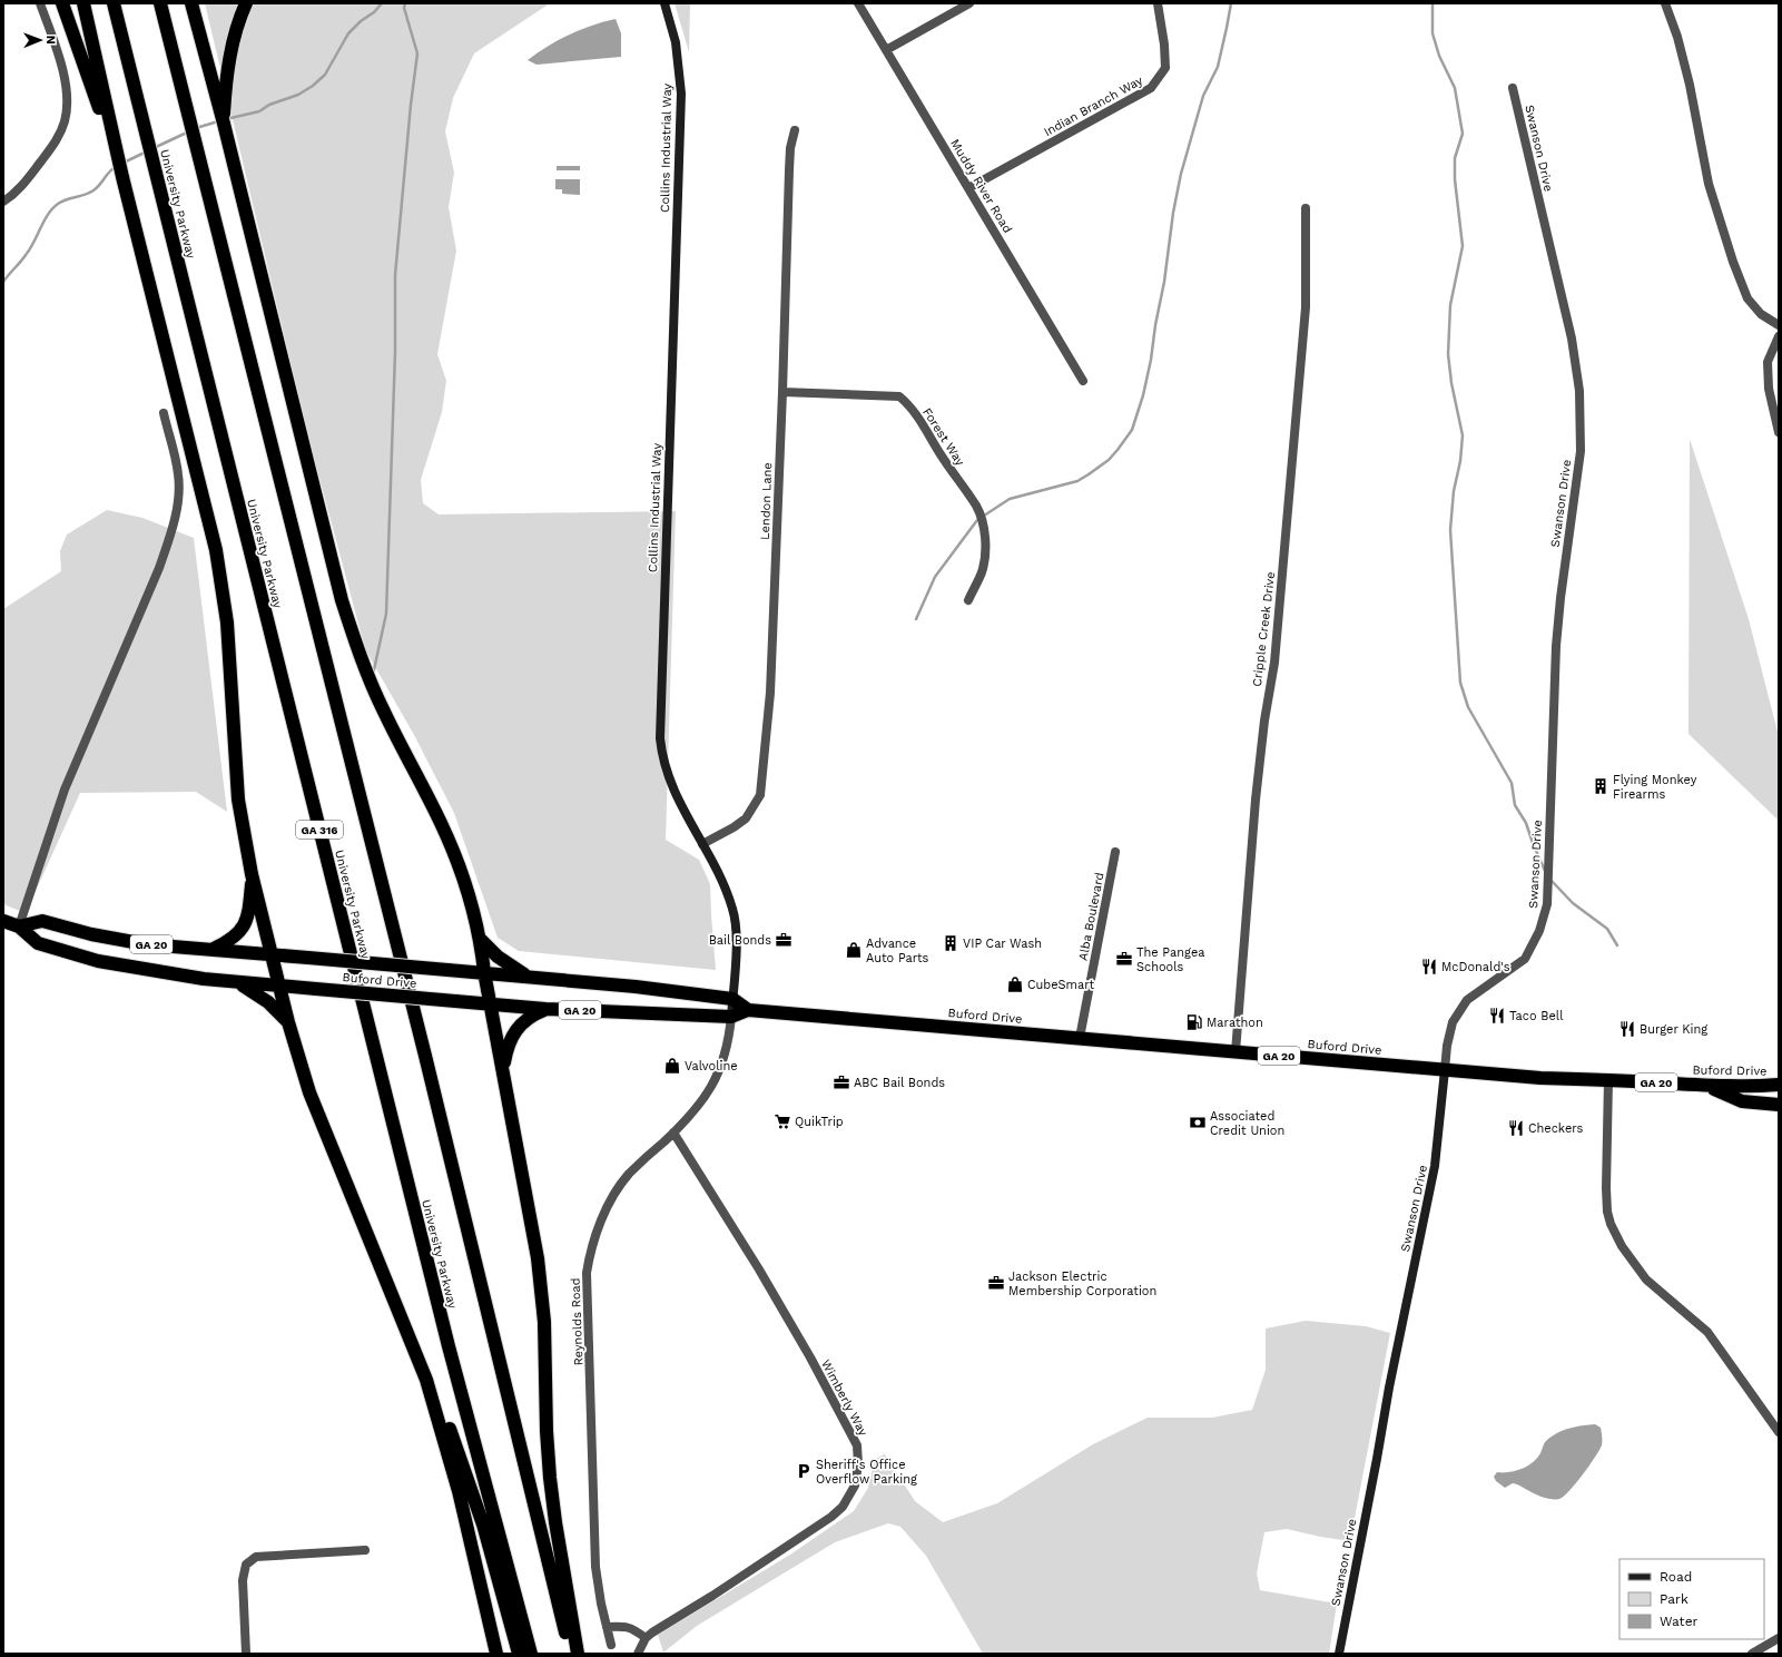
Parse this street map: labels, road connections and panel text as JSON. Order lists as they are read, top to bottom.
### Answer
{
  "streets": {
    "highway": [
      "University Parkway",
      "GA 316",
      "GA 20",
      "Buford Drive"
    ],
    "street": [
      "Indian Branch Way",
      "Collins Industrial Way",
      "Swanson Drive",
      "Muddy River Road",
      "Forest Way",
      "Lendon Lane",
      "Cripple Creek Drive",
      "Alba Boulevard",
      "Reynolds Road",
      "Wimberly Way"
    ]
  },
  "crossings": [
    ["Indian Branch Way", "Muddy River Road"],
    ["Collins Industrial Way", "Lendon Lane"],
    ["Collins Industrial Way", "Buford Drive"],
    ["Collins Industrial Way", "Reynolds Road"],
    ["Swanson Drive", "Buford Drive"],
    ["Forest Way", "Lendon Lane"],
    ["Cripple Creek Drive", "Buford Drive"],
    ["Alba Boulevard", "Buford Drive"],
    ["Buford Drive", "Reynolds Road"],
    ["Reynolds Road", "Wimberly Way"]
  ],
  "places": {
    "building": ["Flying Monkey Firearms", "VIP Car Wash"],
    "office": [
      "Bail Bonds",
      "The Pangea Schools",
      "ABC Bail Bonds",
      "Jackson Electric Membership Corporation"
    ],
    "shop": ["Advance Auto Parts", "CubeSmart", "Valvoline"],
    "restaurant": [
      "McDonald's",
      "Taco Bell",
      "Burger King",
      "Checkers"
    ],
    "fuel station": ["Marathon"],
    "supermarket": ["QuikTrip"],
    "bank": ["Associated Credit Union"],
    "parking": ["Sheriff's Office Overflow Parking"]
  },
  "legend": ["Road", "Park", "Water"],
  "north": "right"
}
